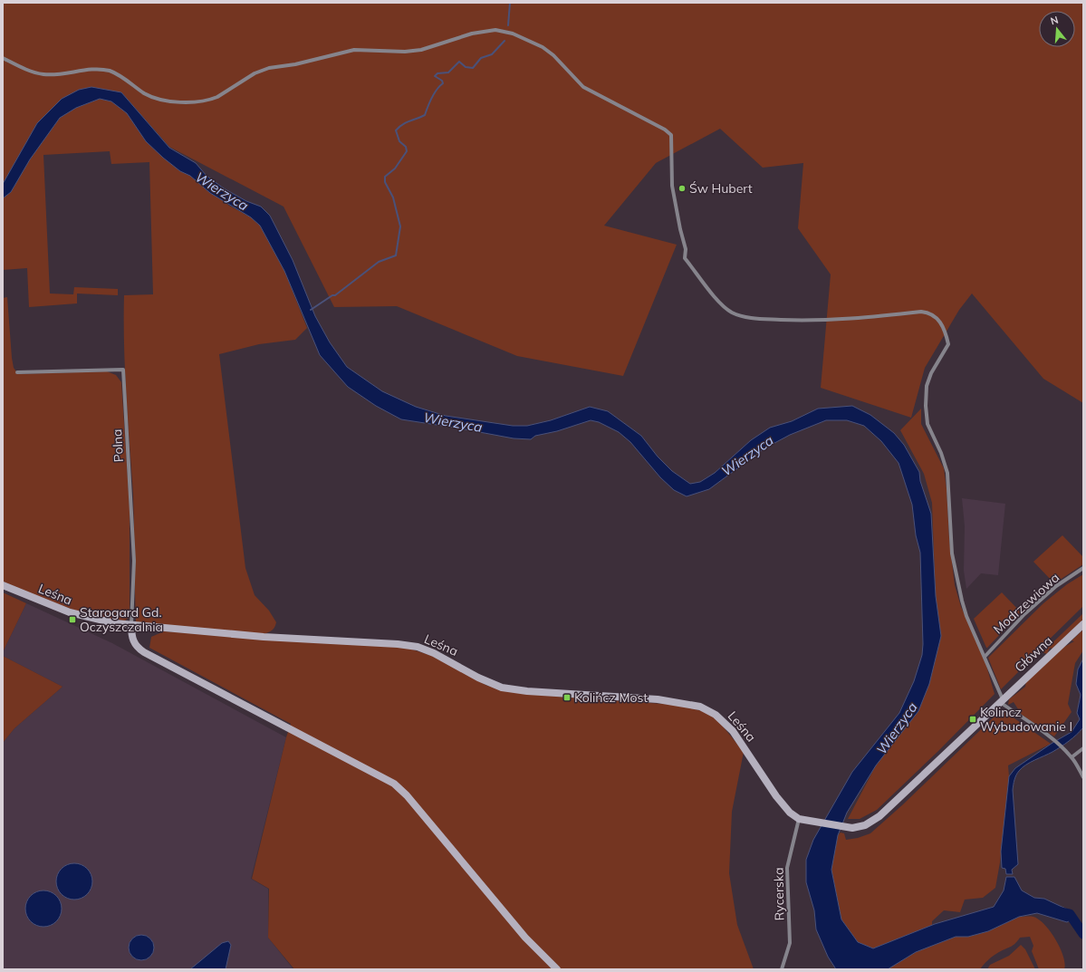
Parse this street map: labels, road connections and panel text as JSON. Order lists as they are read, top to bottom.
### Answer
{
  "streets": {
    "street": [
      "Polna",
      "Leśna",
      "Modrzewiowa",
      "Główna",
      "Rycerska"
    ]
  },
  "crossings": [
    ["Polna", "Leśna"],
    ["Leśna", "Główna"],
    ["Leśna", "Rycerska"]
  ],
  "water": ["Wierzyca"],
  "places": {
    "other": ["Św Hubert"],
    "transit": ["Starogard Gd. Oczyszczalnia", "Kolińcz Most", "Kolincz Wybudowanie I"]
  },
  "north": "top"
}
